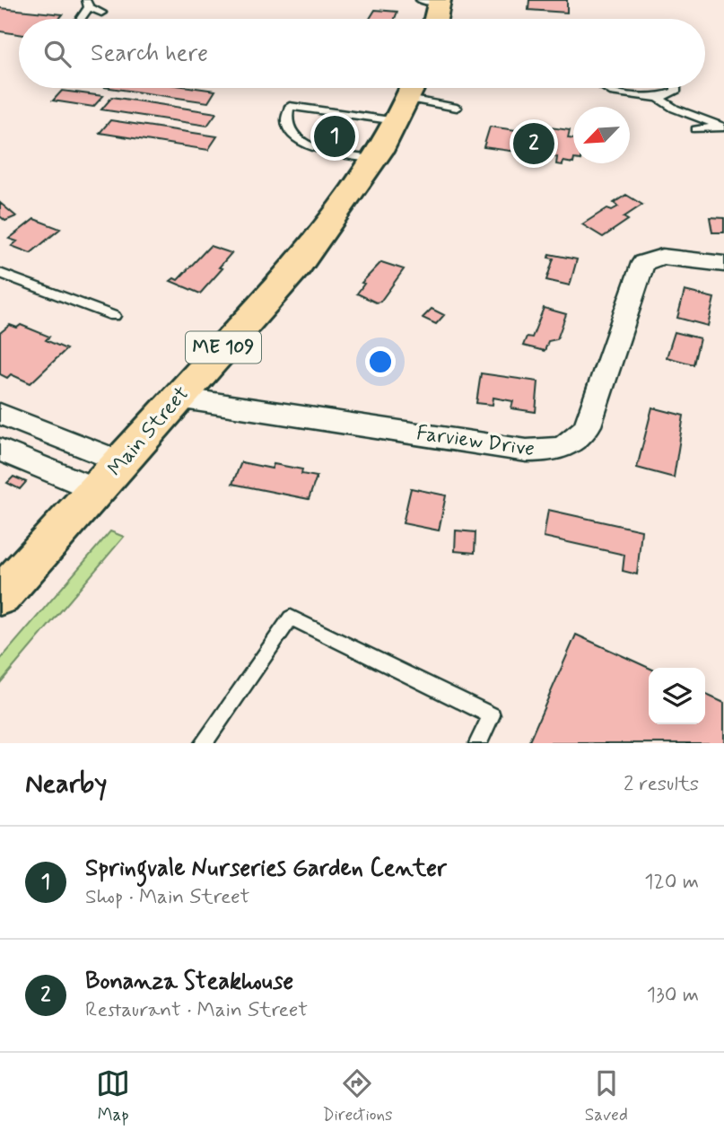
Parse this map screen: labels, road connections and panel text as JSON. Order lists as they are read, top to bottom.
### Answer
{
  "streets": {
    "highway": ["ME 109", "Main Street"],
    "street": ["Farview Drive"]
  },
  "crossings": [
    ["Main Street", "Farview Drive"]
  ],
  "north": "bottom left",
  "page": {
    "search": "Search here",
    "pins": ["1", "2"],
    "heading": ["Nearby", "2 results"],
    "list": [
      {
        "mark": "1",
        "name": "Springvale Nurseries Garden Center",
        "note": "Shop · Main Street",
        "value": "120 m"
      },
      {
        "mark": "2",
        "name": "Bonanza Steakhouse",
        "note": "Restaurant · Main Street",
        "value": "130 m"
      }
    ],
    "nav": ["Map", "Directions", "Saved"]
  }
}
